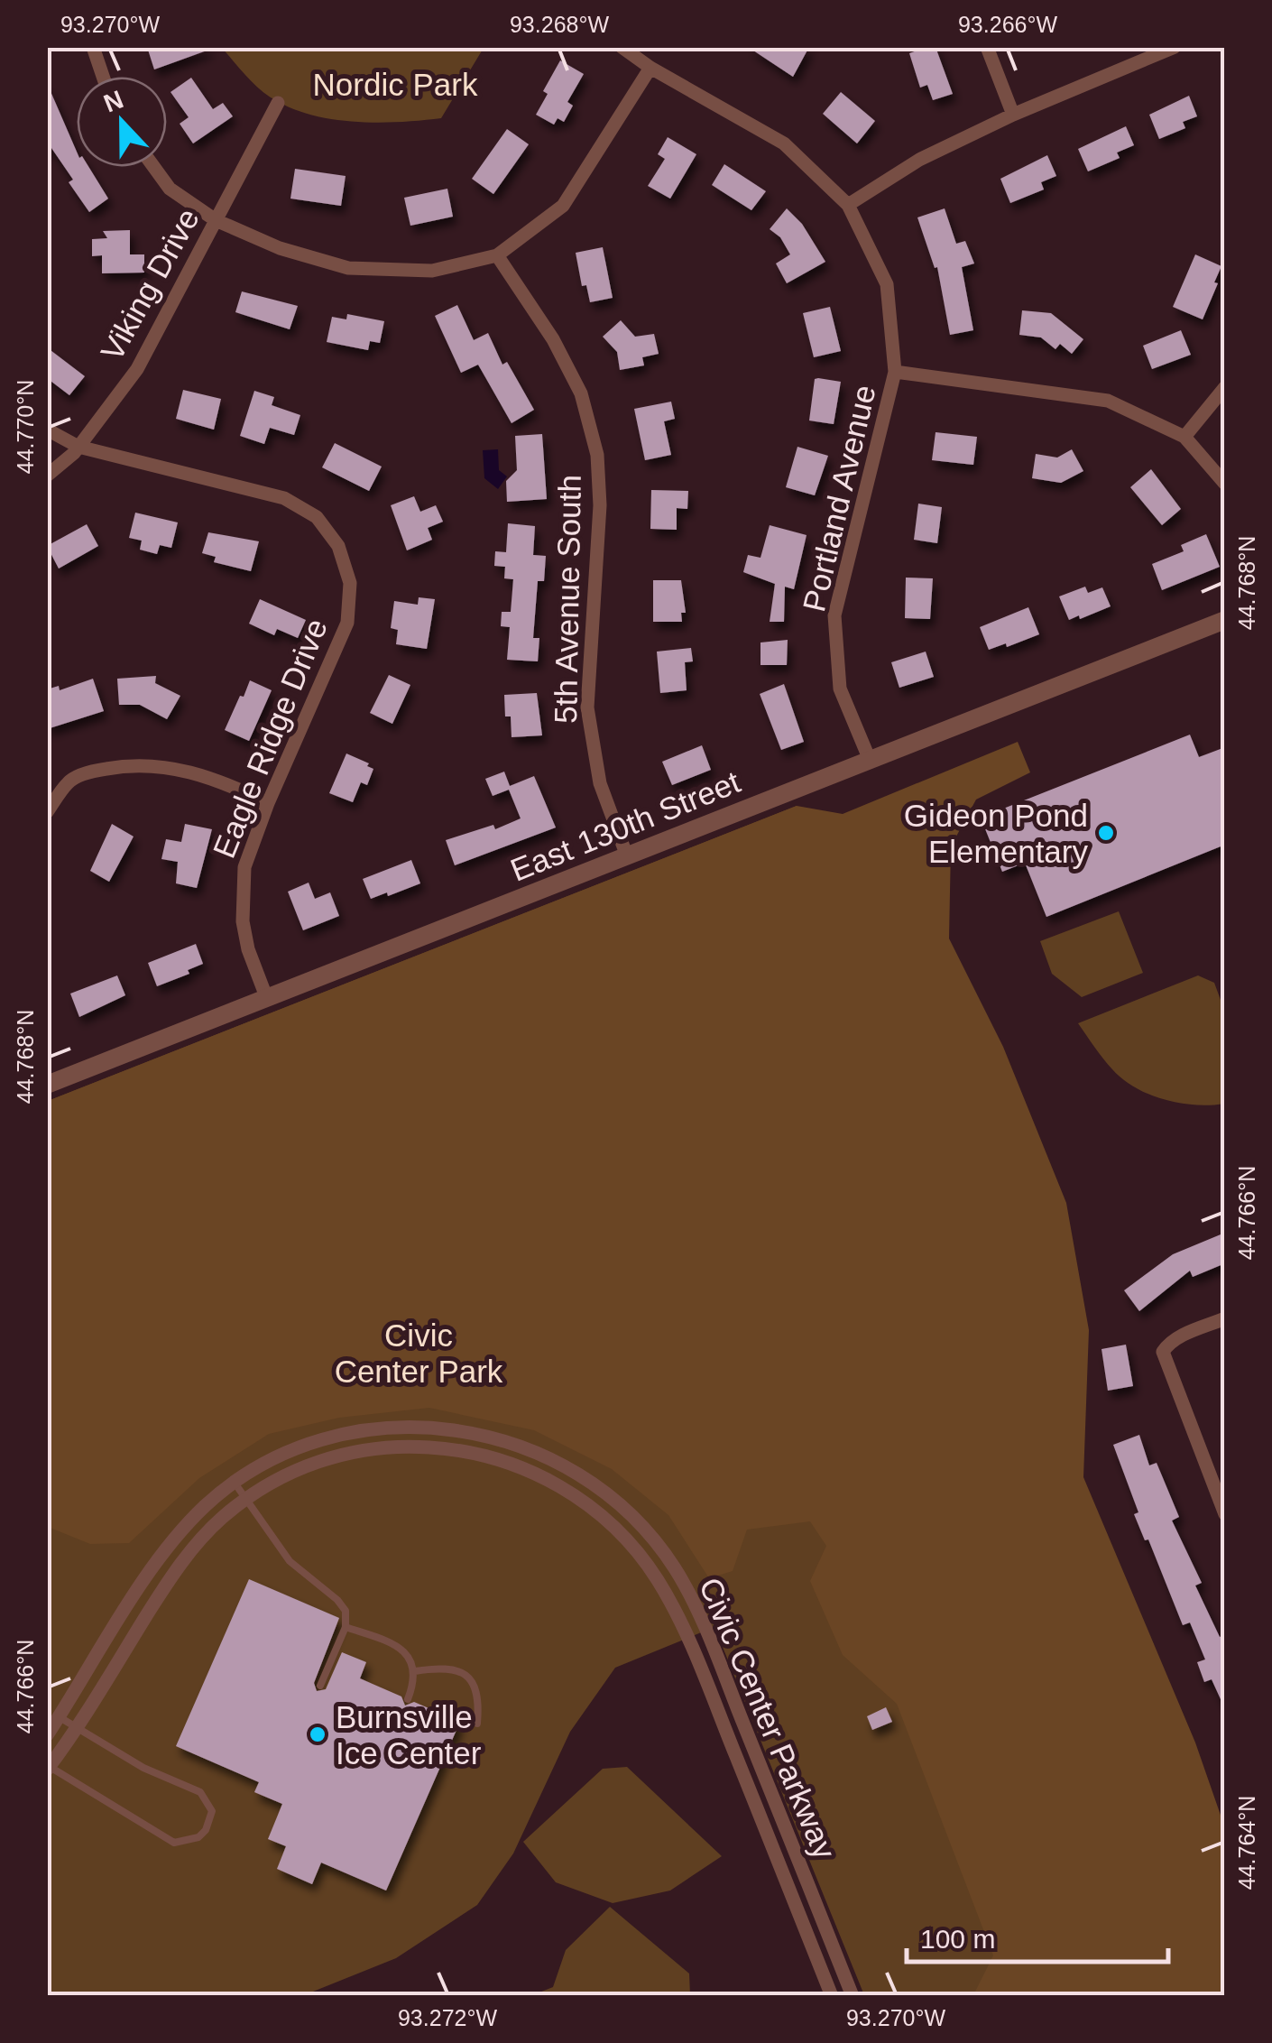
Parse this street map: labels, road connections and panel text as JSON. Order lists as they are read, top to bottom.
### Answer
{
  "streets": {
    "street": [
      "Viking Drive",
      "Portland Avenue",
      "5th Avenue South",
      "Eagle Ridge Drive",
      "East 130th Street",
      "Civic Center Parkway"
    ]
  },
  "crossings": [
    ["Viking Drive", "Eagle Ridge Drive"],
    ["Portland Avenue", "East 130th Street"],
    ["5th Avenue South", "East 130th Street"],
    ["Eagle Ridge Drive", "East 130th Street"]
  ],
  "parks": ["Nordic Park", "Civic Center Park"],
  "places": ["Gideon Pond Elementary", "Burnsville Ice Center"],
  "scale_bar": "100 m",
  "north": "top",
  "coordinates": [
    "93.270°W",
    "93.268°W",
    "93.266°W",
    "44.770°N",
    "44.768°N",
    "44.766°N",
    "44.764°N",
    "93.272°W"
  ]
}
